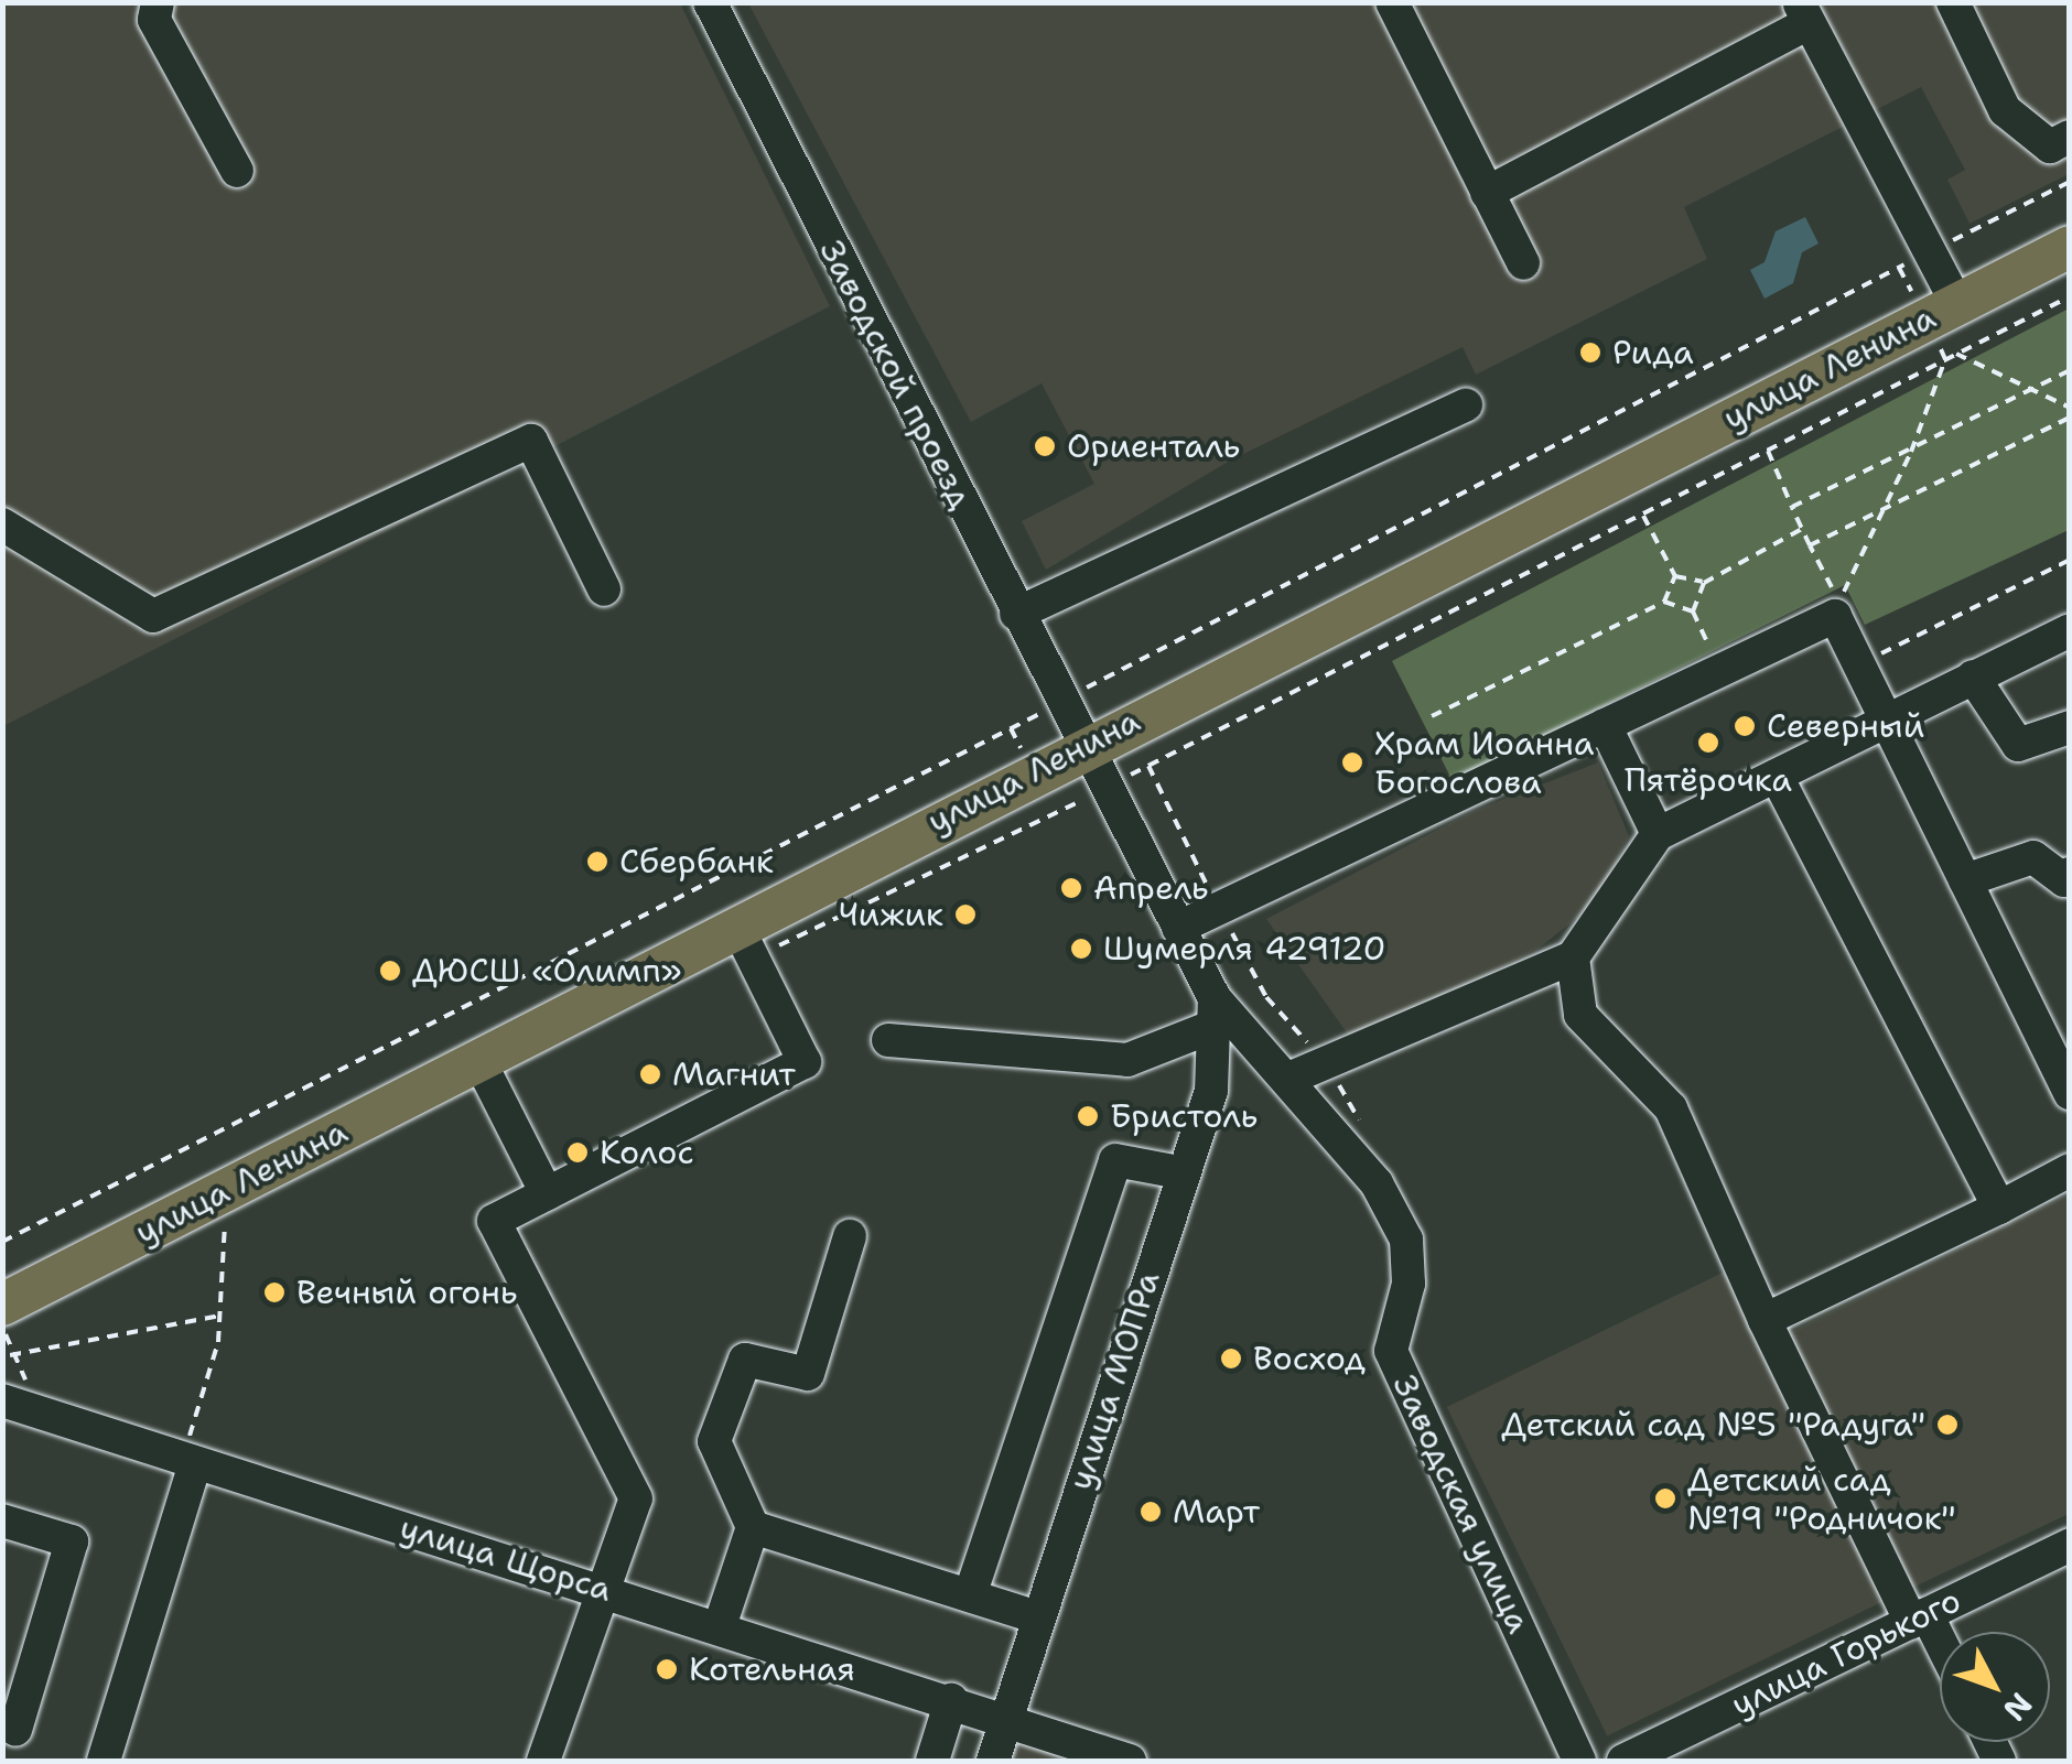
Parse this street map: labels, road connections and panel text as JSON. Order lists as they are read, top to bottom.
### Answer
{
  "streets": {
    "main road": ["улица Ленина"],
    "street": [
      "Заводской проезд",
      "улица МОПРа",
      "Заводская улица",
      "улица Щорса",
      "улица Горького"
    ]
  },
  "crossings": [
    ["улица Ленина", "Заводской проезд"],
    ["улица Ленина", "Заводская улица"],
    ["Заводской проезд", "Заводская улица"],
    ["улица МОПРа", "Заводская улица"],
    ["улица МОПРа", "улица Щорса"]
  ],
  "places": [
    "Рида",
    "Ориенталь",
    "Северный",
    "Пятёрочка",
    "Храм Иоанна Богослова",
    "Сбербанк",
    "Апрель",
    "Чижик",
    "Шумерля 429120",
    "ДЮСШ «Олимп»",
    "Магнит",
    "Бристоль",
    "Колос",
    "Вечный огонь",
    "Восход",
    "Детский сад №5 \"Радуга\"",
    "Детский сад №19 \"Родничок\"",
    "Март",
    "Котельная"
  ],
  "north": "bottom right"
}
